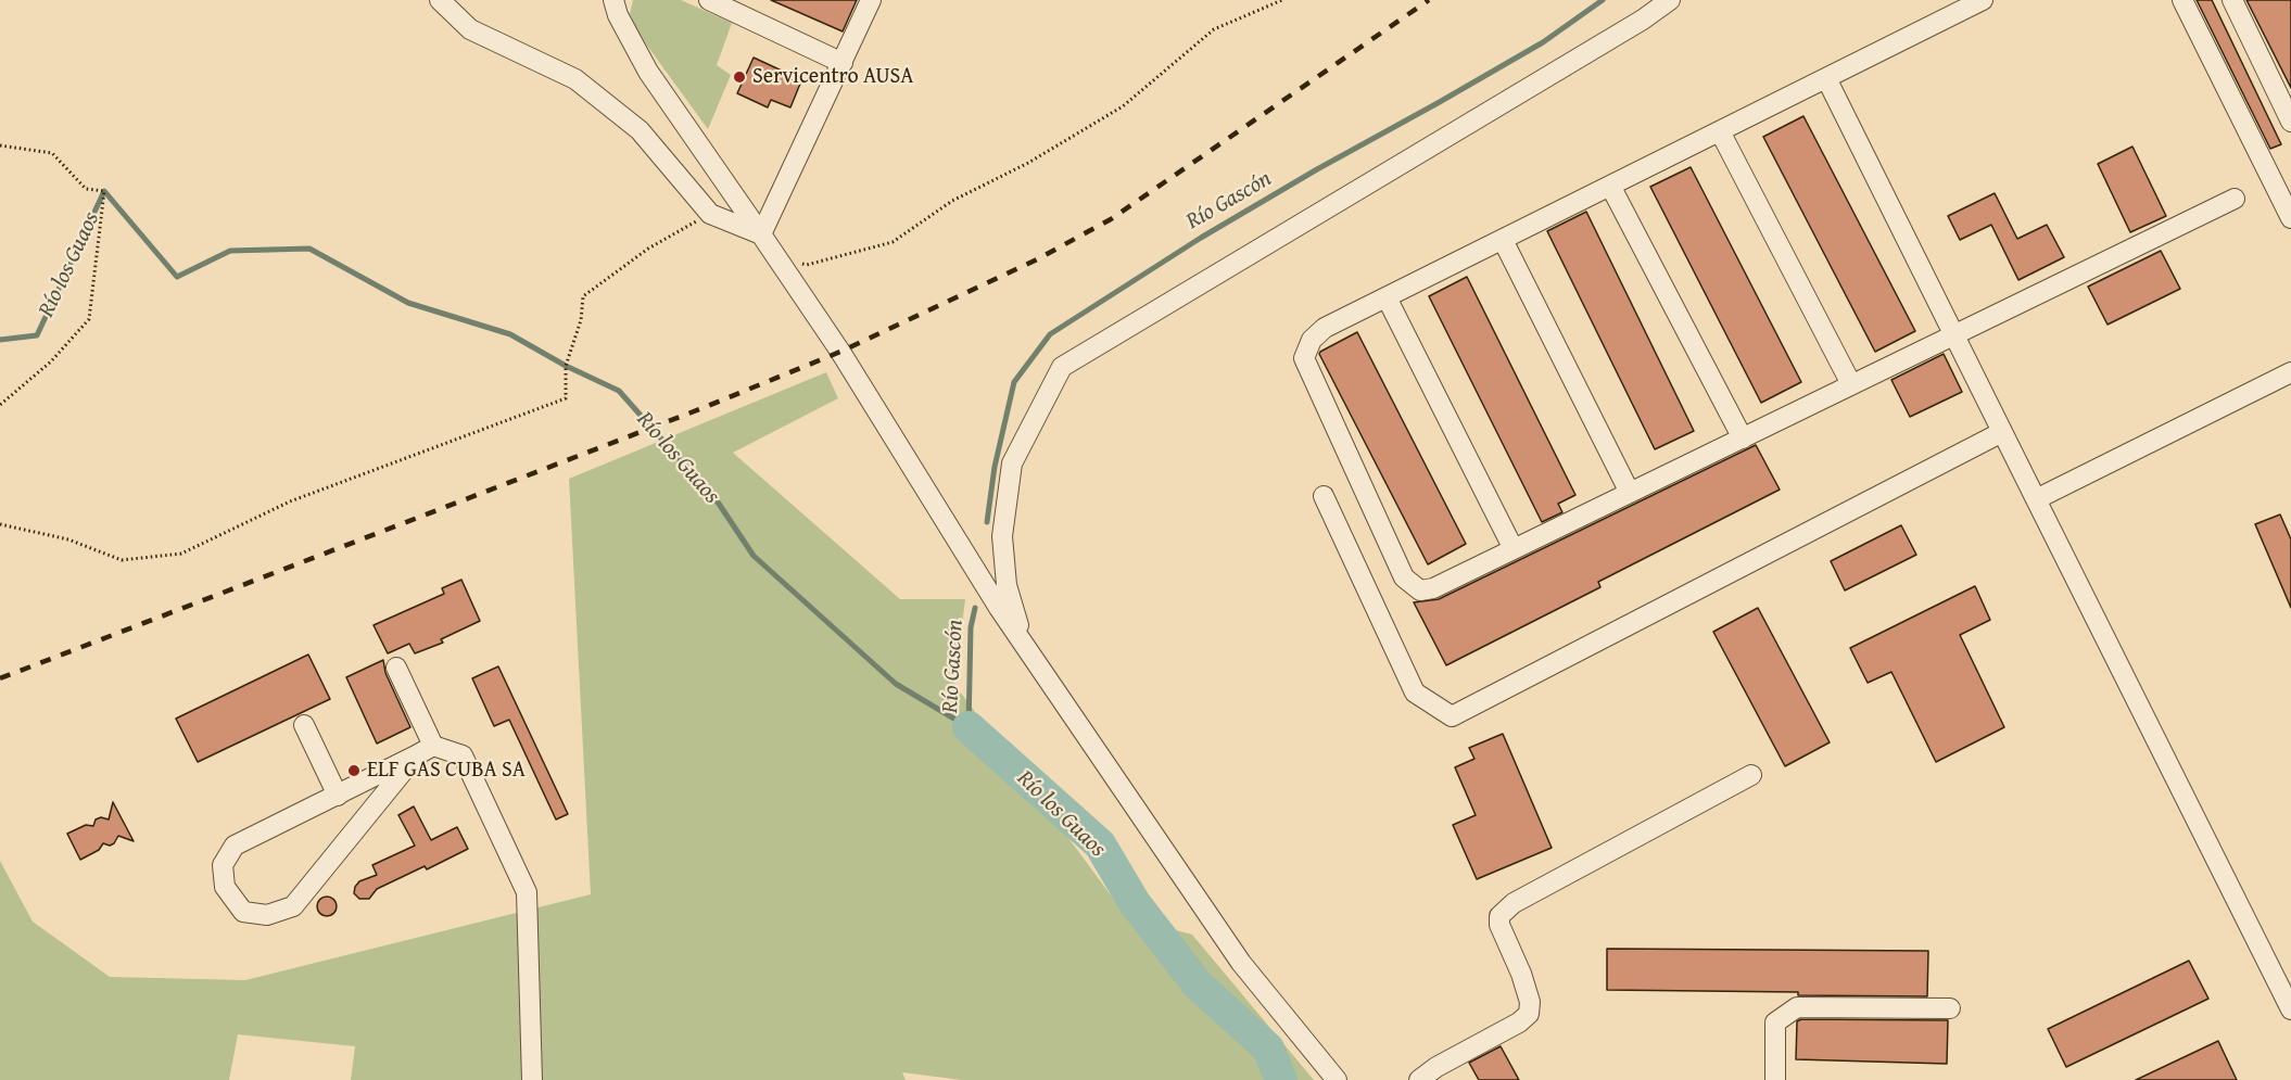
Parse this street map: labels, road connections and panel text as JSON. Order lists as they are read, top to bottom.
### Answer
{
  "water": ["Río Gascón", "Río los Guaos"],
  "places": ["Servicentro AUSA", "ELF GAS CUBA SA"]
}
